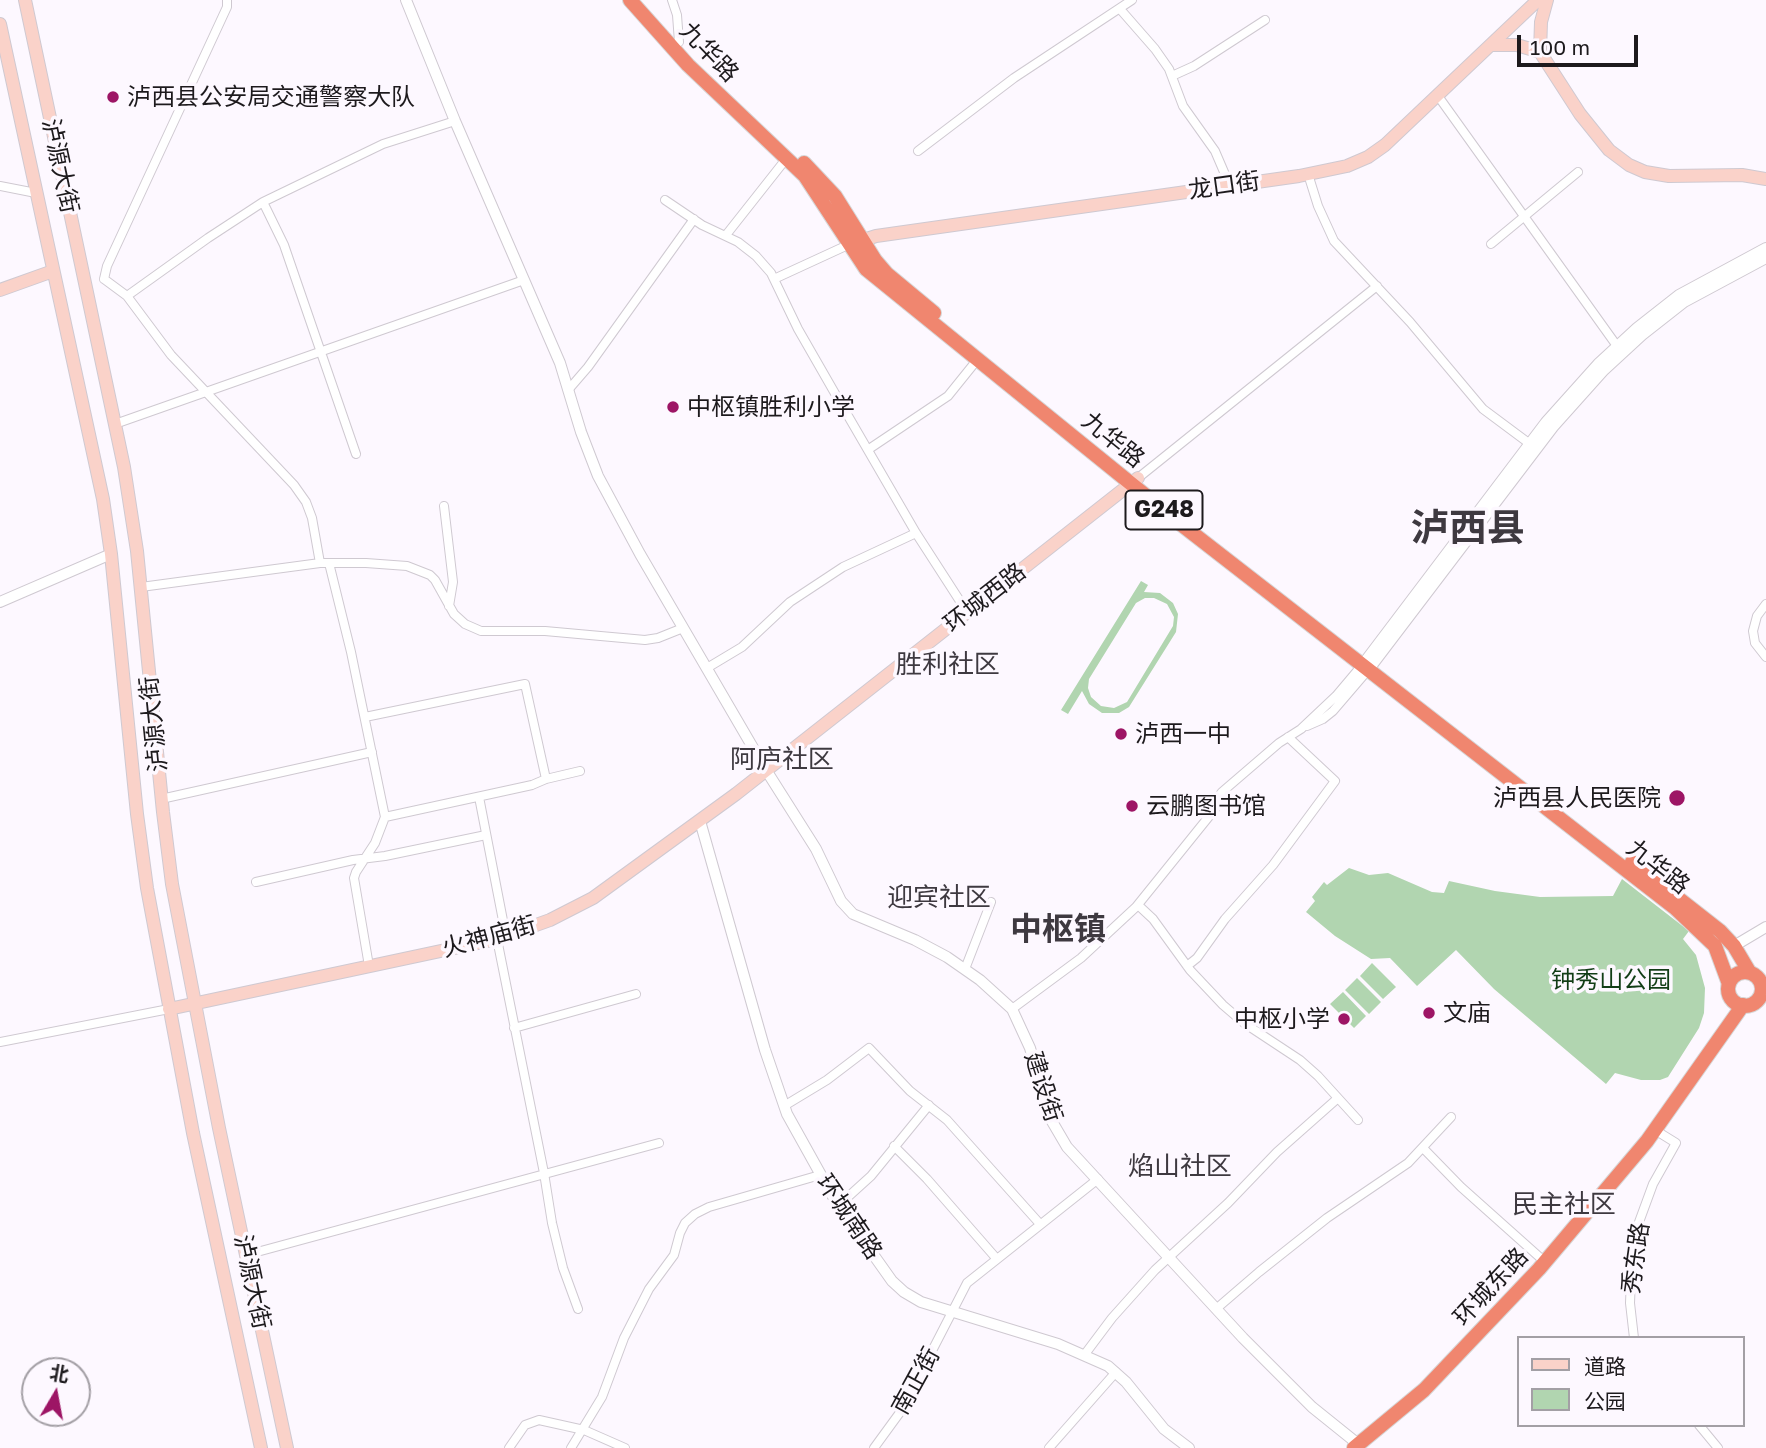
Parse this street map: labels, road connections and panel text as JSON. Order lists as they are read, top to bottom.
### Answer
{
  "streets": {
    "highway": ["九华路", "G248", "环城东路"],
    "main road": [
      "泸源大街",
      "龙口街",
      "环城西路",
      "火神庙街"
    ],
    "street": [
      "建设街",
      "环城南路",
      "秀东路",
      "南正街"
    ]
  },
  "crossings": [
    ["九华路", "龙口街"],
    ["九华路", "环城西路"],
    ["九华路", "环城东路"],
    ["泸源大街", "火神庙街"],
    ["环城西路", "火神庙街"],
    ["环城西路", "建设街"],
    ["火神庙街", "建设街"],
    ["火神庙街", "环城南路"],
    ["建设街", "环城东路"],
    ["建设街", "南正街"],
    ["环城南路", "南正街"],
    ["秀东路", "环城东路"]
  ],
  "districts": [
    "泸西县",
    "胜利社区",
    "阿庐社区",
    "迎宾社区",
    "中枢镇",
    "焰山社区",
    "民主社区"
  ],
  "parks": ["钟秀山公园"],
  "places": [
    "泸西县公安局交通警察大队",
    "中枢镇胜利小学",
    "泸西一中",
    "泸西县人民医院",
    "云鹏图书馆",
    "文庙",
    "中枢小学"
  ],
  "legend": ["道路", "公园"],
  "scale_bar": "100 m",
  "north": "top"
}
